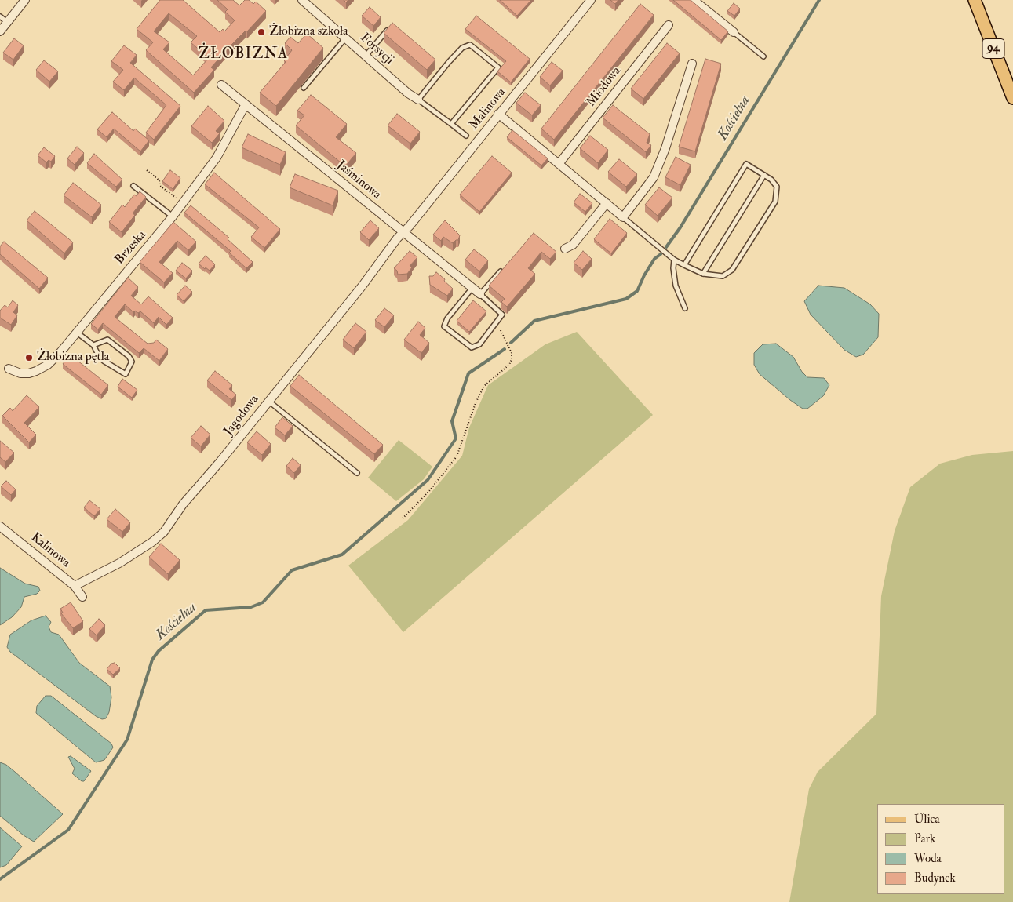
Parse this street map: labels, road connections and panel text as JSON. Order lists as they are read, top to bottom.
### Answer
{
  "streets": {
    "main road": ["94"],
    "street": [
      "Forsycji",
      "Miodowa",
      "Malinowa",
      "Jaśminowa",
      "Brzeska",
      "Jagodowa",
      "Kalinowa"
    ]
  },
  "crossings": [
    ["Malinowa", "Jaśminowa"],
    ["Malinowa", "Jagodowa"],
    ["Jaśminowa", "Brzeska"],
    ["Jaśminowa", "Jagodowa"],
    ["Jagodowa", "Kalinowa"]
  ],
  "districts": ["ŻŁOBIZNA"],
  "water": ["Kościelna"],
  "places": ["Żłobizna szkoła", "Żłobizna pętla"],
  "legend": [
    "Ulica",
    "Park",
    "Woda",
    "Budynek"
  ]
}
